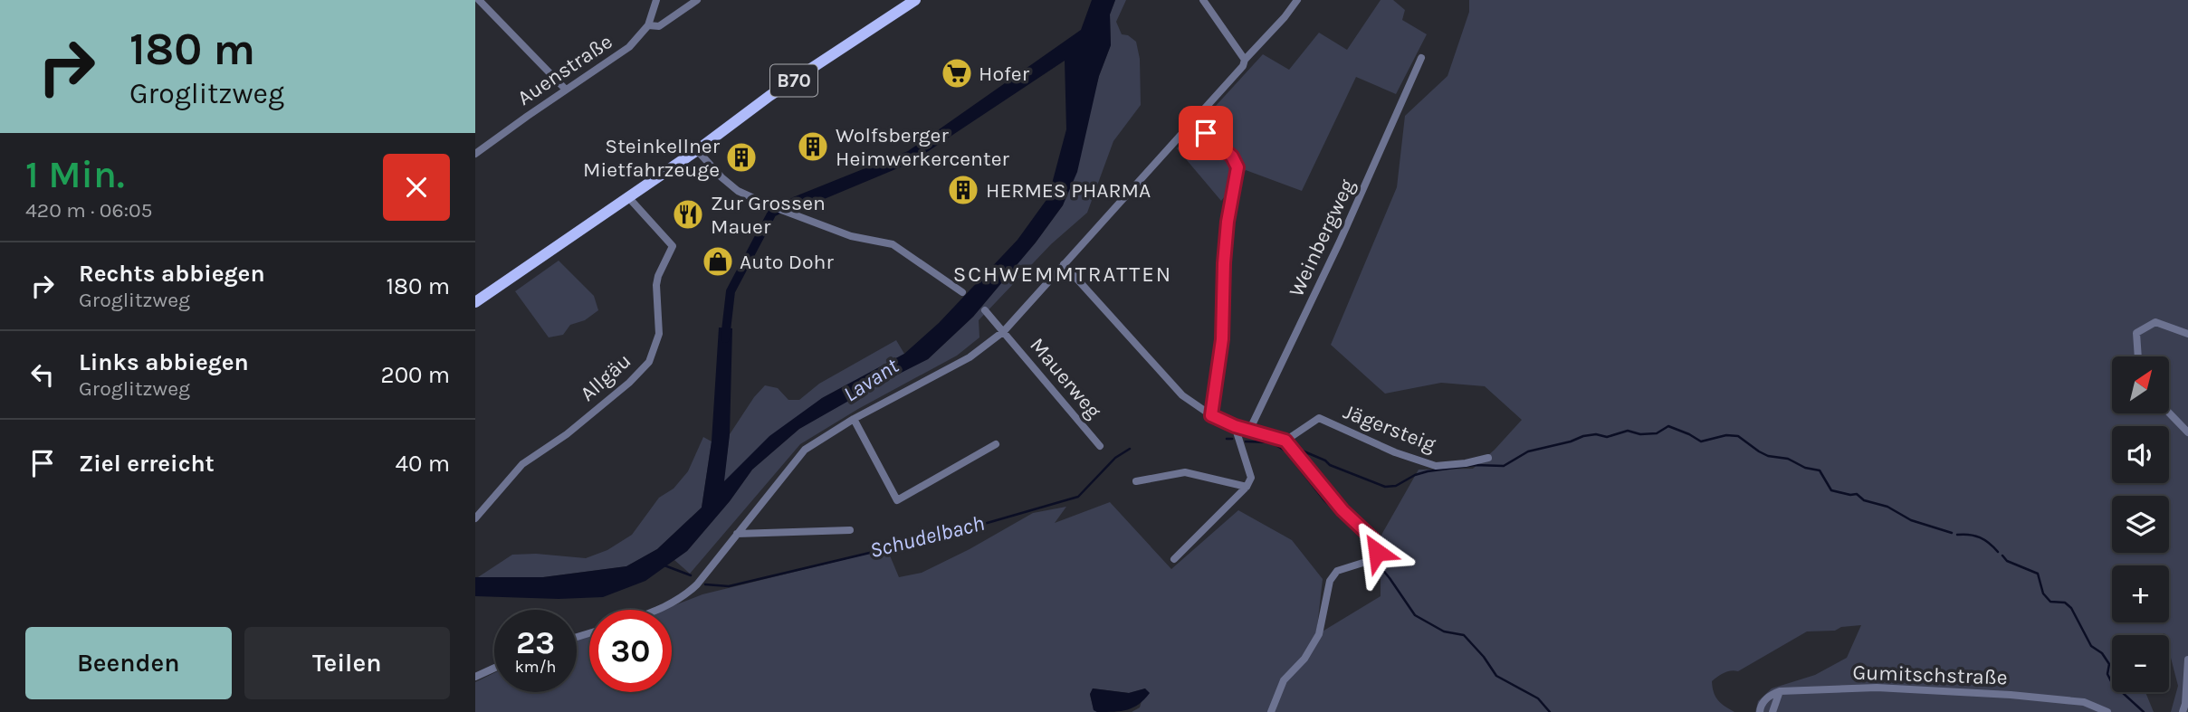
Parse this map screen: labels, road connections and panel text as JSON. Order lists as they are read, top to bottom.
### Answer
{
  "streets": {
    "main road": ["B70"],
    "street": [
      "Auenstraße",
      "Weinbergweg",
      "Allgäu",
      "Mauerweg",
      "Jägersteig",
      "Gumitschstraße"
    ]
  },
  "crossings": [
    ["B70", "Allgäu"]
  ],
  "districts": ["SCHWEMMTRATTEN"],
  "water": ["Lavant", "Schudelbach"],
  "places": {
    "supermarket": ["Hofer"],
    "building": ["Wolfsberger Heimwerkercenter", "Steinkellner Mietfahrzeuge", "HERMES PHARMA"],
    "restaurant": ["Zur Grossen Mauer"],
    "shop": ["Auto Dohr"]
  },
  "north": "top right",
  "page": {
    "turn": ["180 m", "Groglitzweg"],
    "heading": ["1 Min.", "420 m · 06:05"],
    "list": [
      {
        "name": "Rechts abbiegen",
        "note": "Groglitzweg",
        "value": "180 m"
      },
      {
        "name": "Links abbiegen",
        "note": "Groglitzweg",
        "value": "200 m"
      },
      {
        "name": "Ziel erreicht",
        "value": "40 m"
      }
    ],
    "map_buttons": ["+", "−"],
    "speed": "23 km/h",
    "limit": "30",
    "buttons": ["Beenden", "Teilen"]
  }
}
